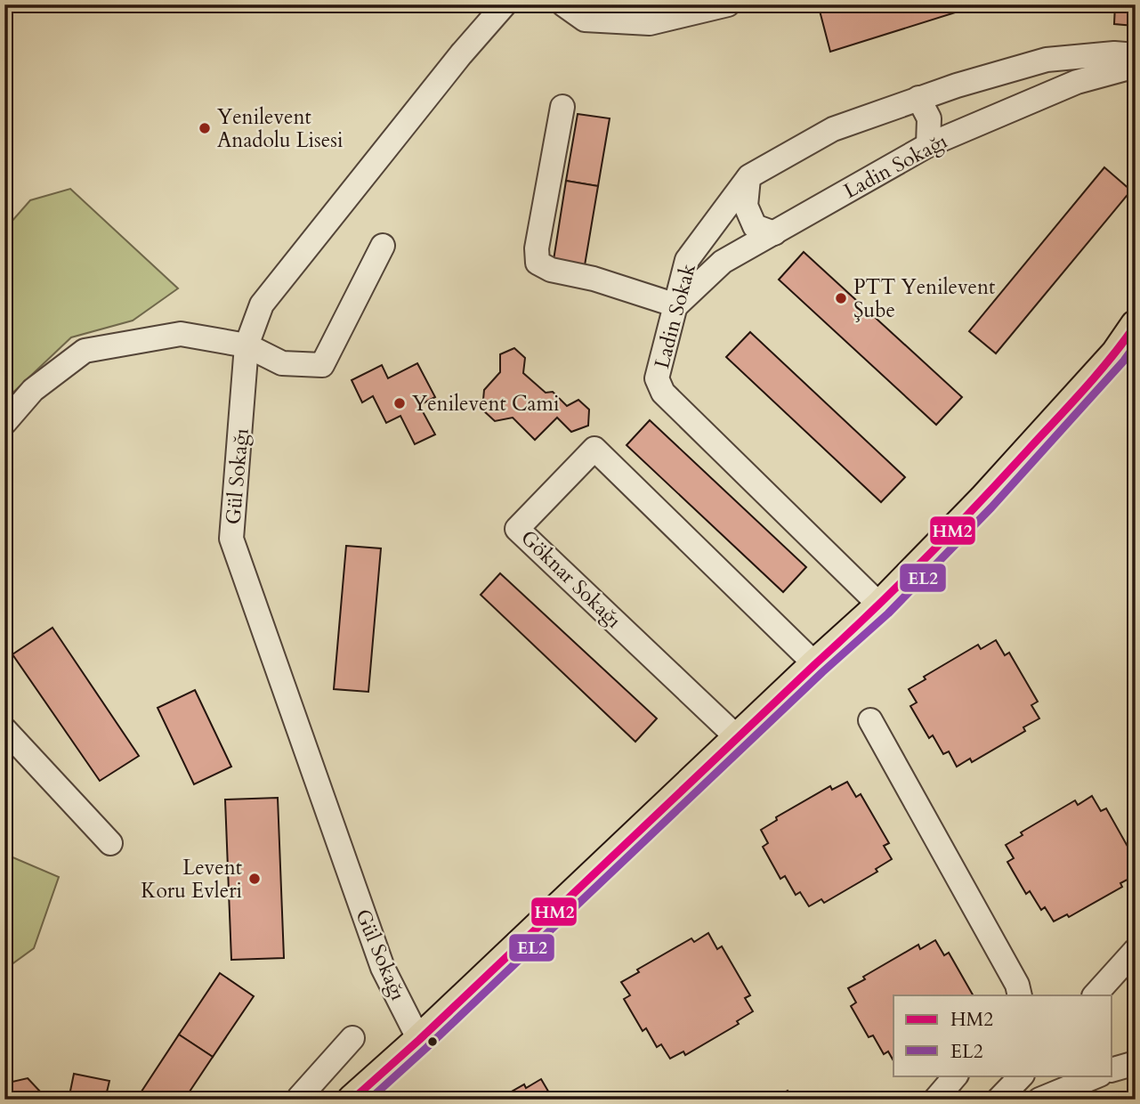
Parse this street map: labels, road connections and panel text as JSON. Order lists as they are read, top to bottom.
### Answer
{
  "streets": {
    "street": [
      "Ladin Sokağı",
      "Ladin Sokak",
      "Gül Sokağı",
      "Göknar Sokağı"
    ]
  },
  "crossings": [
    ["Ladin Sokağı", "Ladin Sokak"]
  ],
  "places": [
    "Yenilevent Anadolu Lisesi",
    "PTT Yenilevent Şube",
    "Yenilevent Cami",
    "Levent Koru Evleri"
  ],
  "lines": ["transit line HM2", "transit line EL2"],
  "legend": ["HM2", "EL2"]
}
